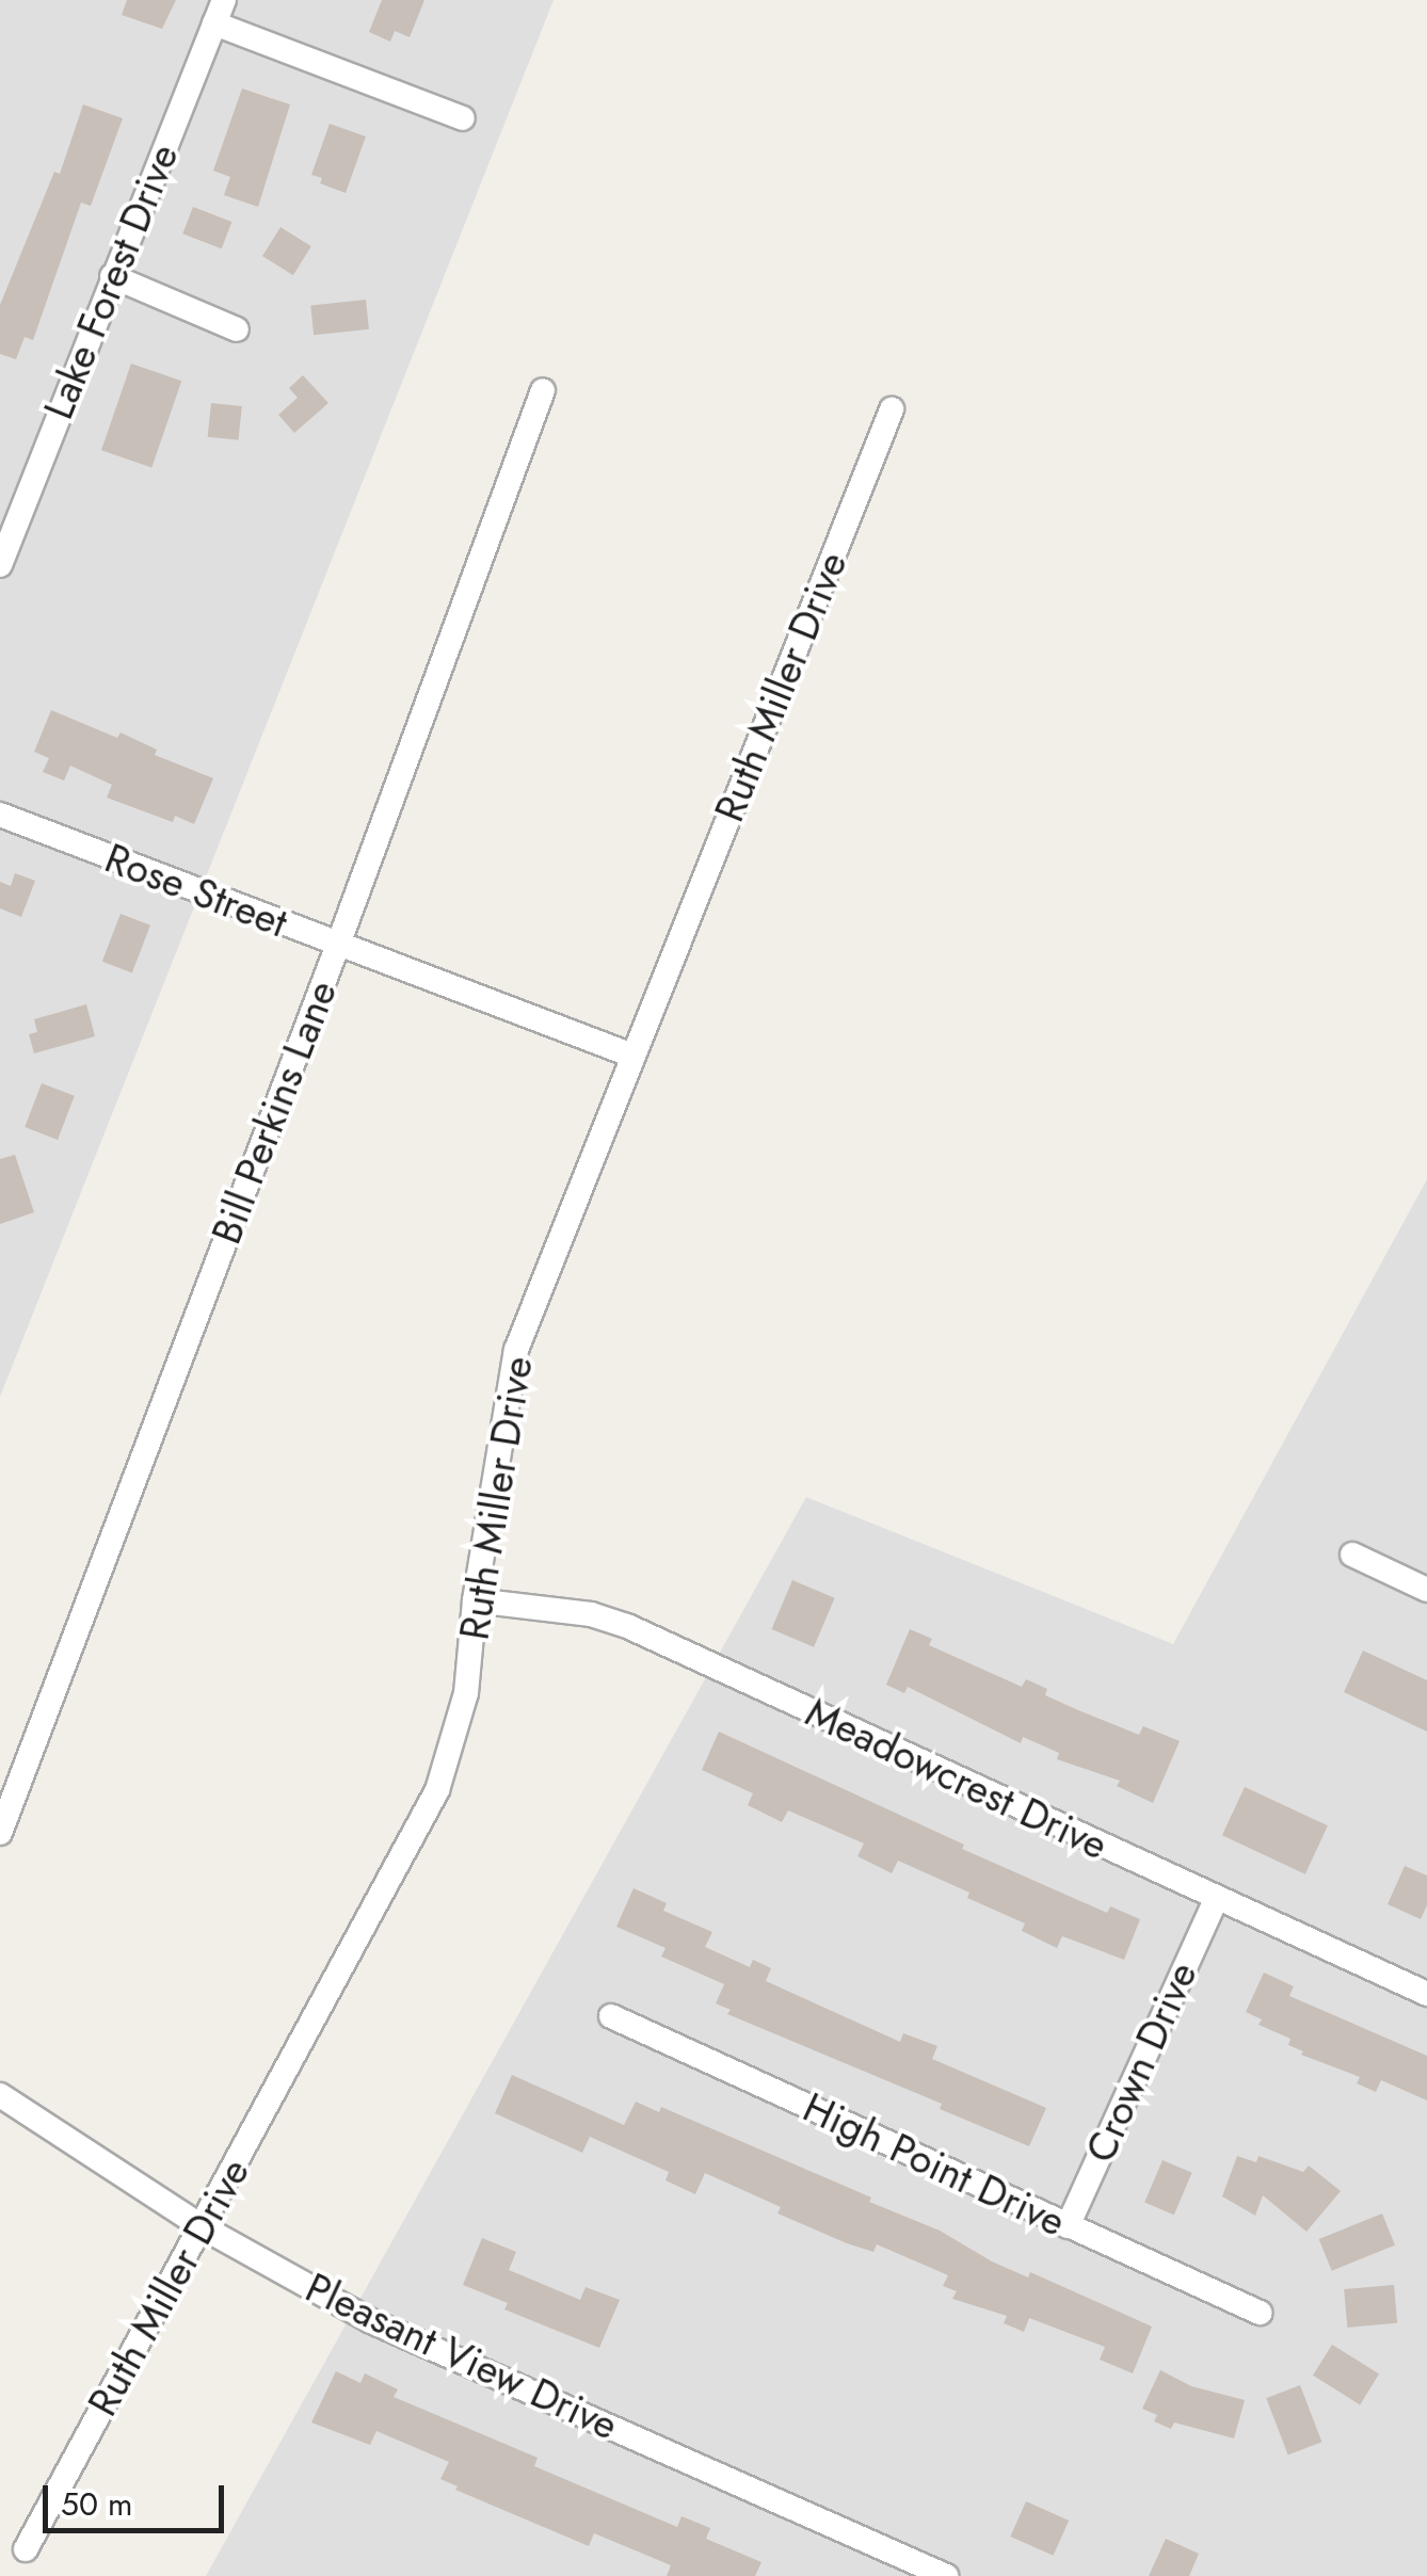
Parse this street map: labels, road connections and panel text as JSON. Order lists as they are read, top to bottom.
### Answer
{
  "streets": {
    "street": [
      "Lake Forest Drive",
      "Ruth Miller Drive",
      "Rose Street",
      "Bill Perkins Lane",
      "Meadowcrest Drive",
      "Crown Drive",
      "High Point Drive",
      "Pleasant View Drive"
    ]
  },
  "crossings": [
    ["Ruth Miller Drive", "Rose Street"],
    ["Ruth Miller Drive", "Meadowcrest Drive"],
    ["Ruth Miller Drive", "Pleasant View Drive"],
    ["Rose Street", "Bill Perkins Lane"],
    ["Meadowcrest Drive", "Crown Drive"],
    ["Crown Drive", "High Point Drive"]
  ],
  "scale_bar": "50 m"
}
